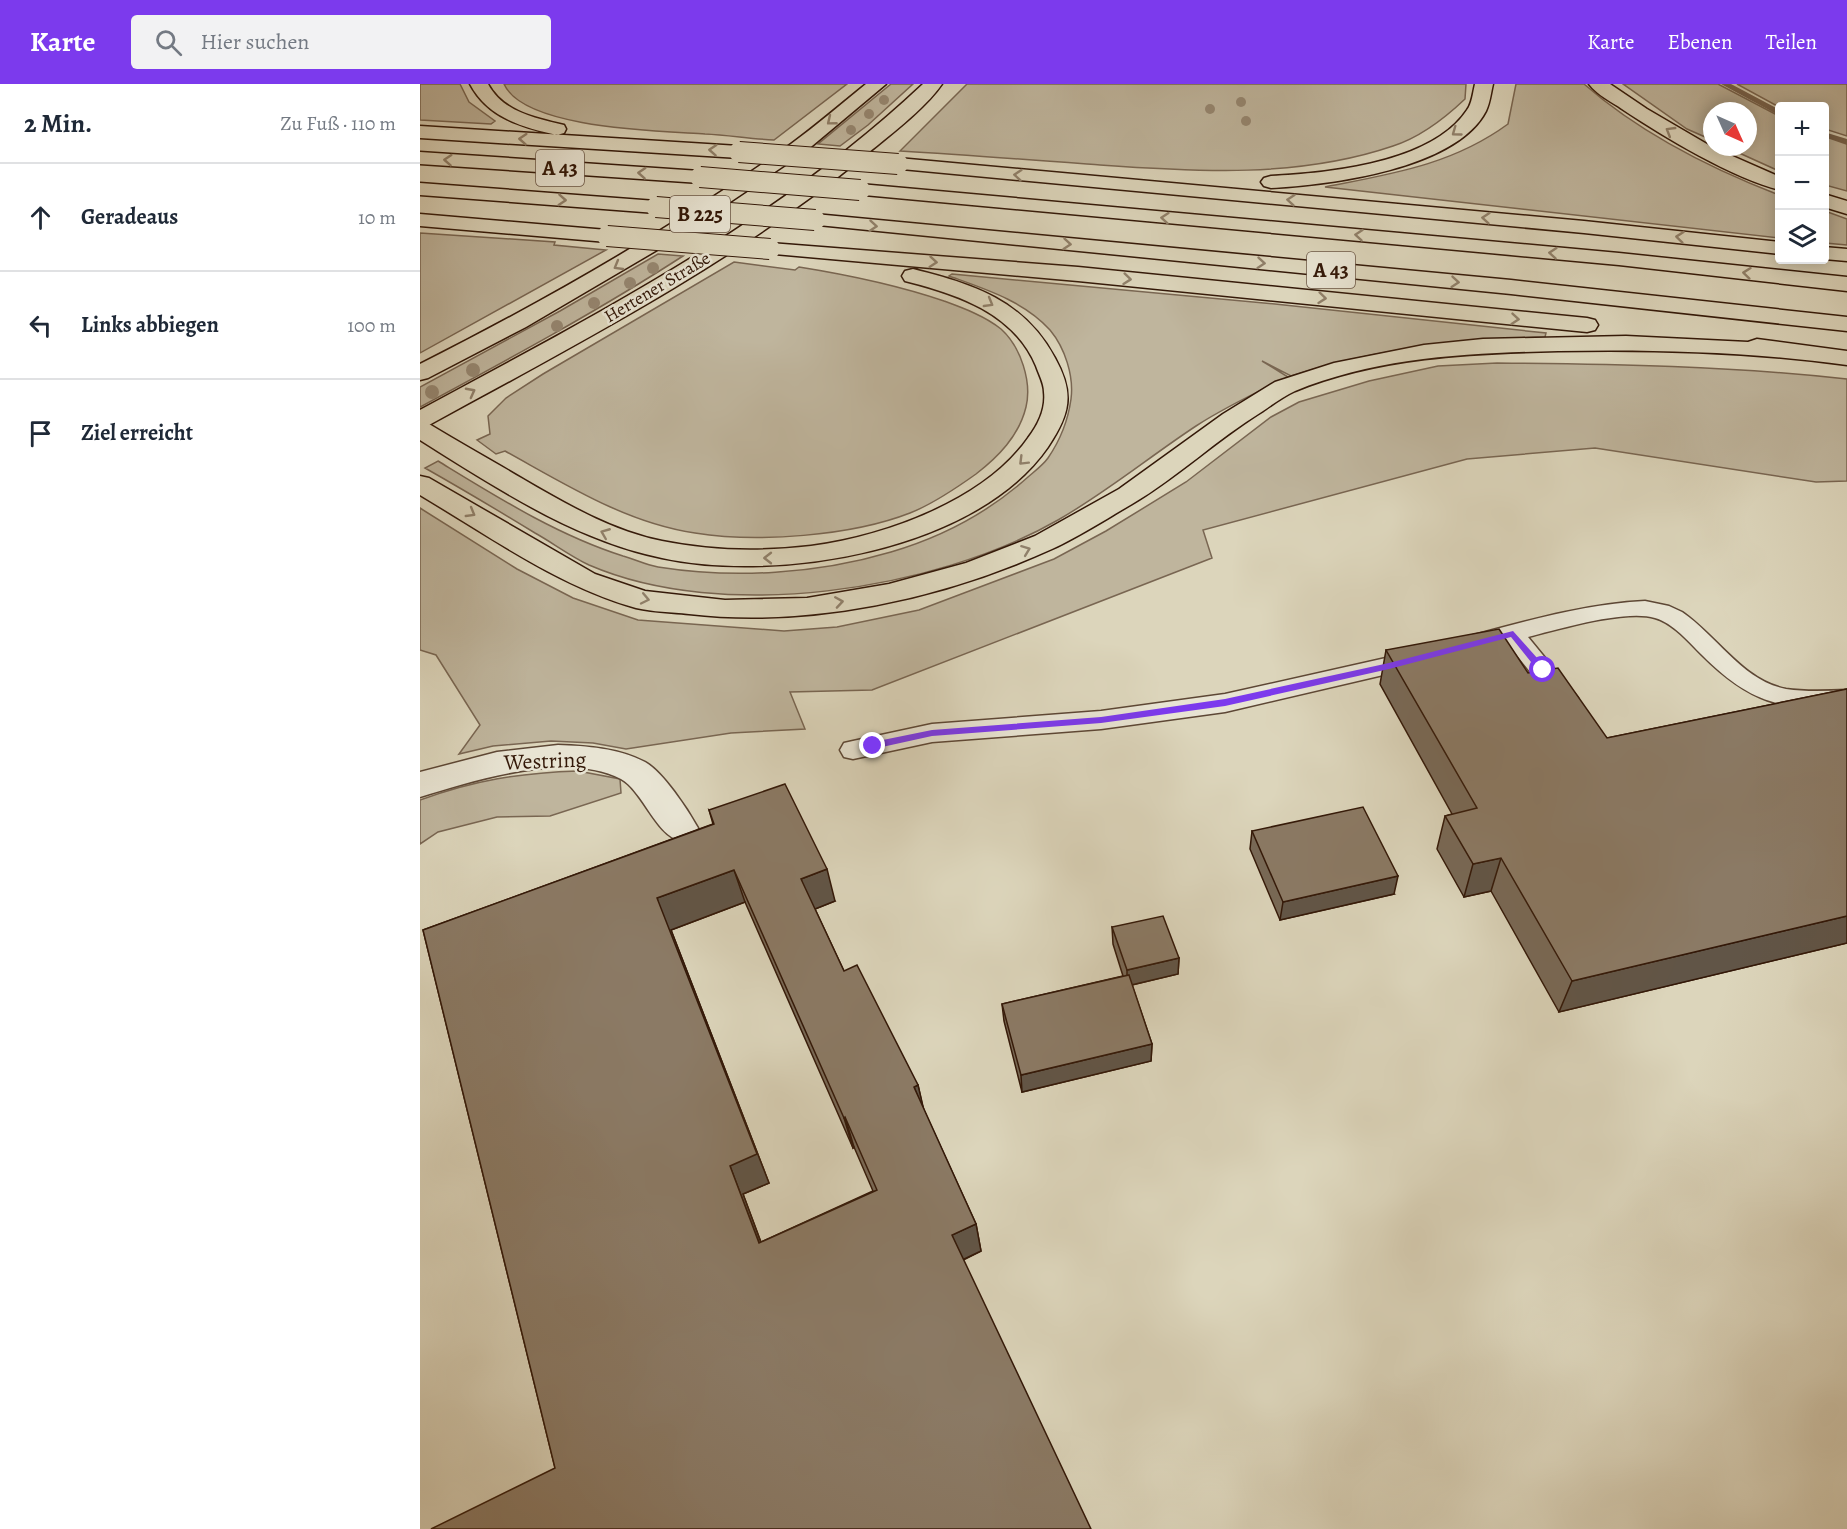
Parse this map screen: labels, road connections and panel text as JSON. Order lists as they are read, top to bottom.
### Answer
{
  "streets": {
    "main road": ["A 43", "B 225", "Hertener Straße"],
    "street": ["Westring"]
  },
  "north": "bottom right",
  "page": {
    "header": "Karte",
    "search": "Hier suchen",
    "nav": ["Karte", "Ebenen", "Teilen"],
    "heading": ["2 Min.", "Zu Fuß · 110 m"],
    "map_buttons": ["+", "−"],
    "list": [
      ["Geradeaus", "10 m"],
      ["Links abbiegen", "100 m"],
      "Ziel erreicht"
    ]
  }
}
